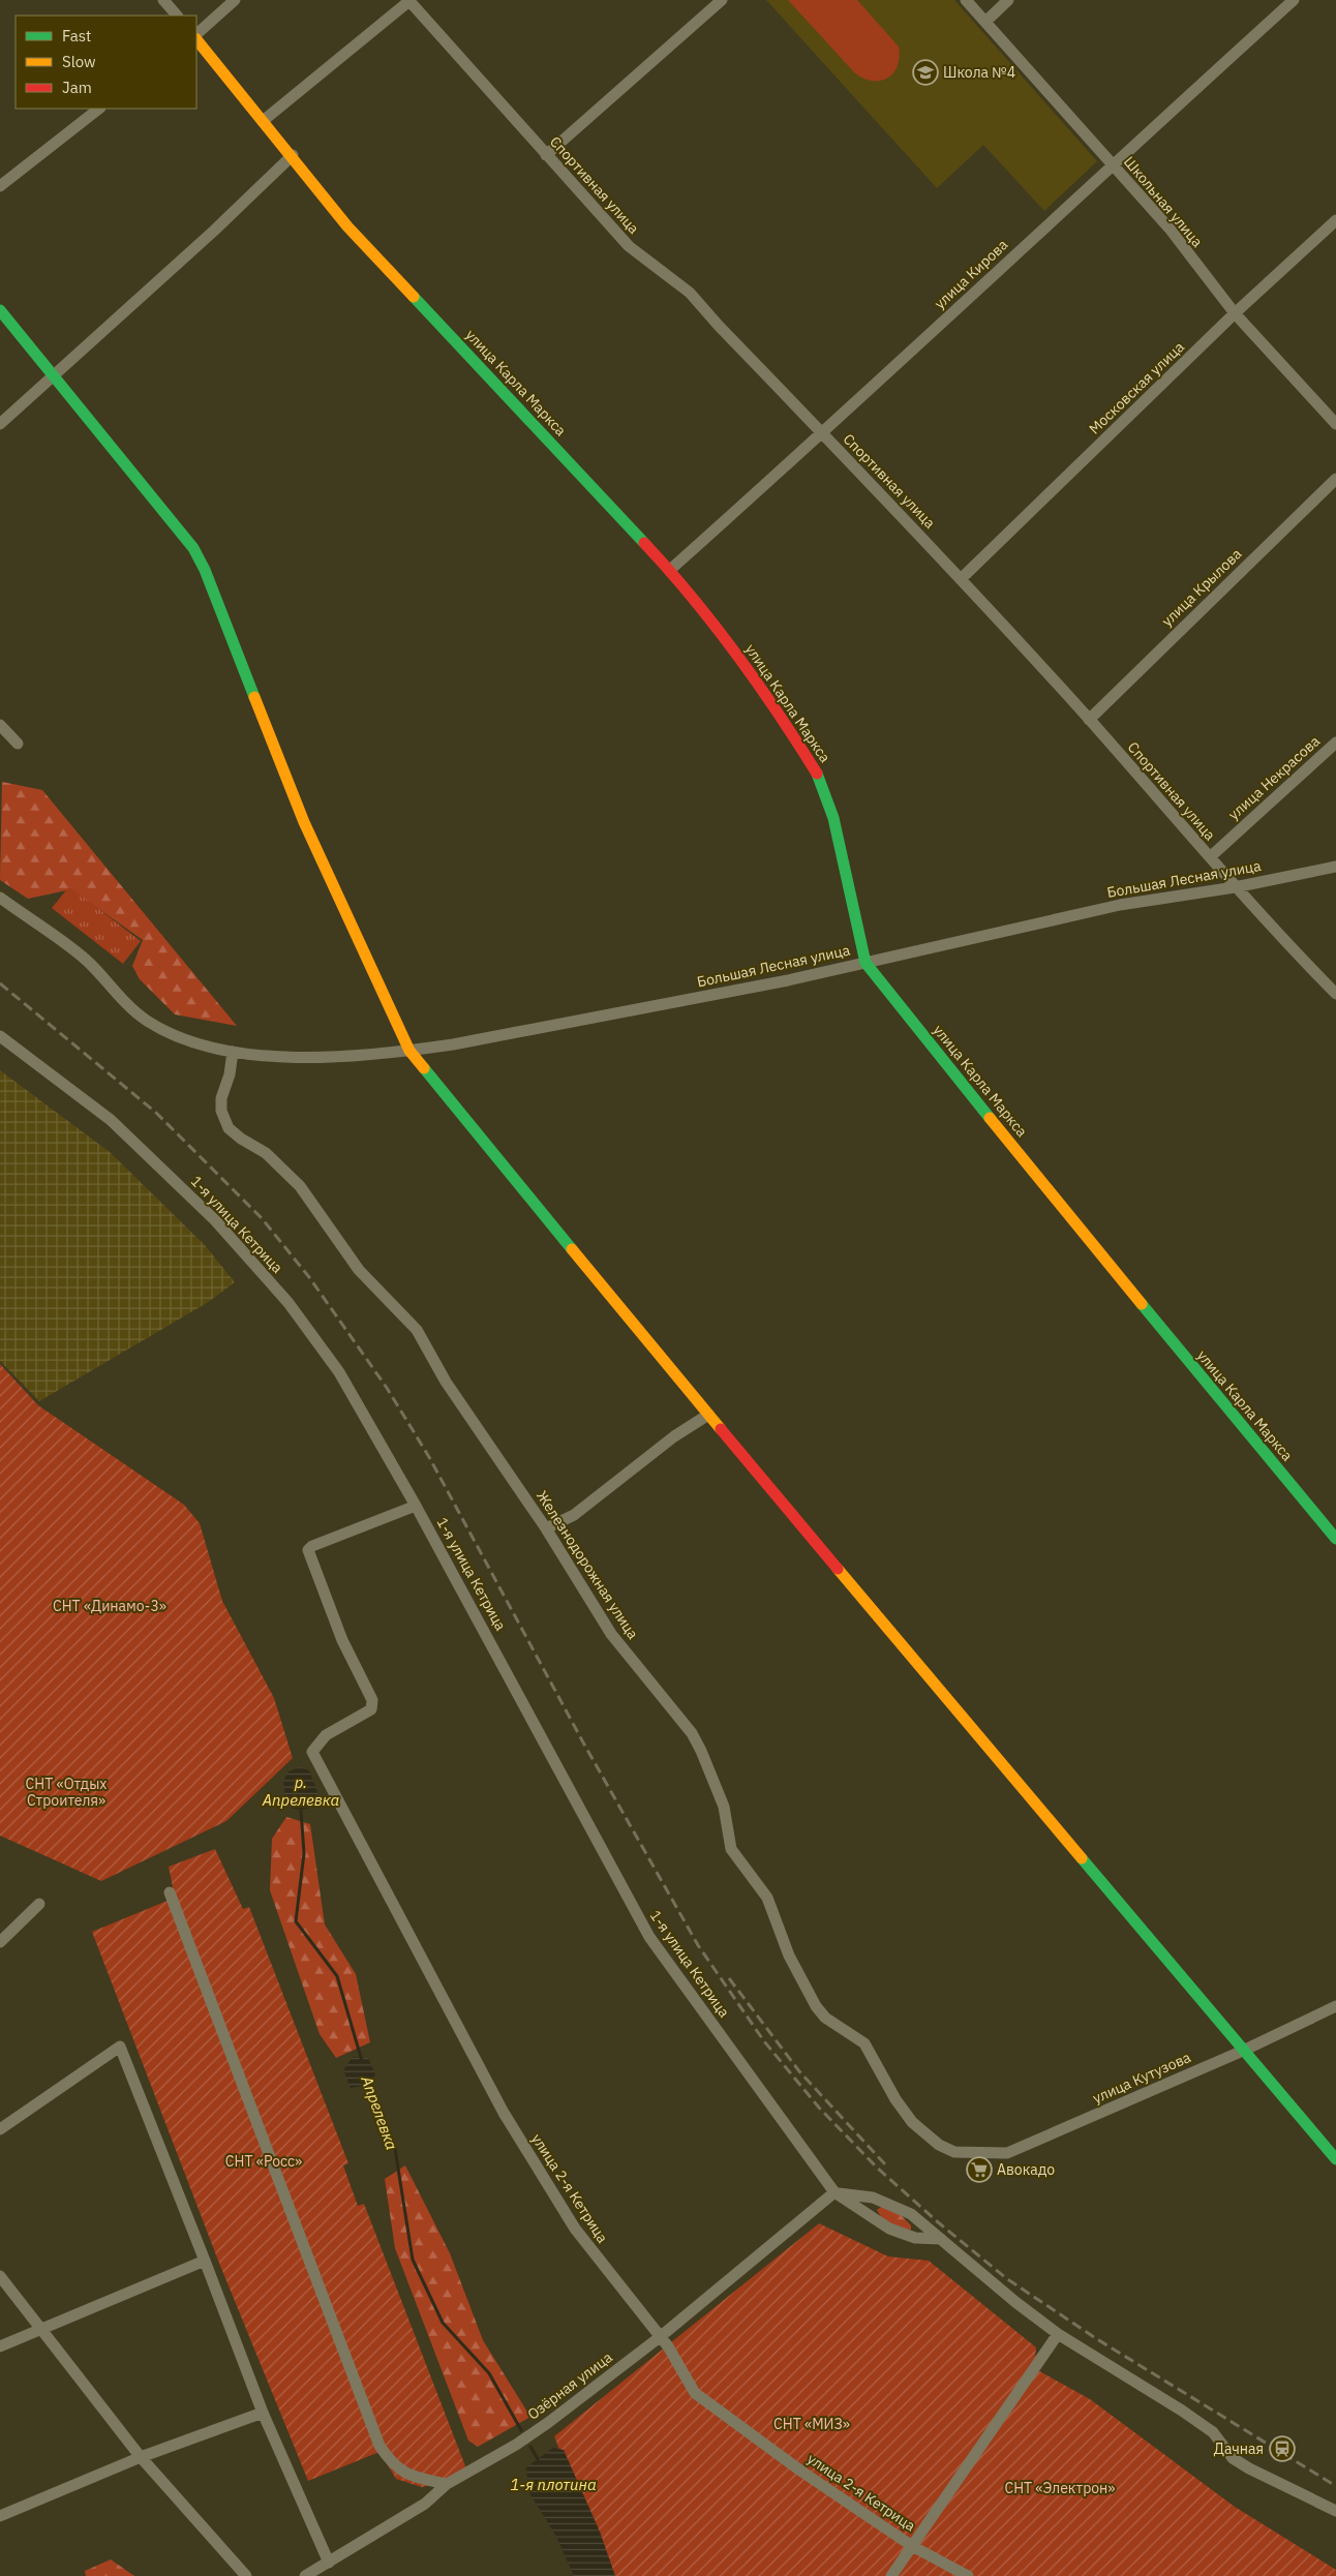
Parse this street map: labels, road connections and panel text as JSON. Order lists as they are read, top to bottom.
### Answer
{
  "streets": {
    "street": [
      "Спортивная улица",
      "Школьная улица",
      "улица Кирова",
      "улица Карла Маркса",
      "Московская улица",
      "улица Крылова",
      "улица Некрасова",
      "Большая Лесная улица",
      "1-я улица Кетрица",
      "Железнодорожная улица",
      "улица Кутузова",
      "улица 2-я Кетрица",
      "Озёрная улица"
    ]
  },
  "crossings": [
    ["Спортивная улица", "улица Кирова"],
    ["Спортивная улица", "Московская улица"],
    ["Спортивная улица", "улица Крылова"],
    ["Спортивная улица", "улица Некрасова"],
    ["Спортивная улица", "Большая Лесная улица"],
    ["Школьная улица", "улица Кирова"],
    ["Школьная улица", "Московская улица"],
    ["улица Кирова", "улица Карла Маркса"],
    ["улица Карла Маркса", "Большая Лесная улица"],
    ["Большая Лесная улица", "Железнодорожная улица"],
    ["1-я улица Кетрица", "улица 2-я Кетрица"],
    ["1-я улица Кетрица", "Озёрная улица"],
    ["Железнодорожная улица", "улица Кутузова"],
    ["улица 2-я Кетрица", "Озёрная улица"]
  ],
  "water": ["р. Апрелевка", "Апрелевка", "1-я плотина"],
  "parks": [
    "СНТ «Динамо-3»",
    "СНТ «Отдых Строителя»",
    "СНТ «Росс»",
    "СНТ «МИЗ»",
    "СНТ «Электрон»"
  ],
  "places": {
    "school or university": ["Школа №4"],
    "supermarket": ["Авокадо"],
    "station": ["Дачная"]
  },
  "legend": ["Fast", "Slow", "Jam"]
}
